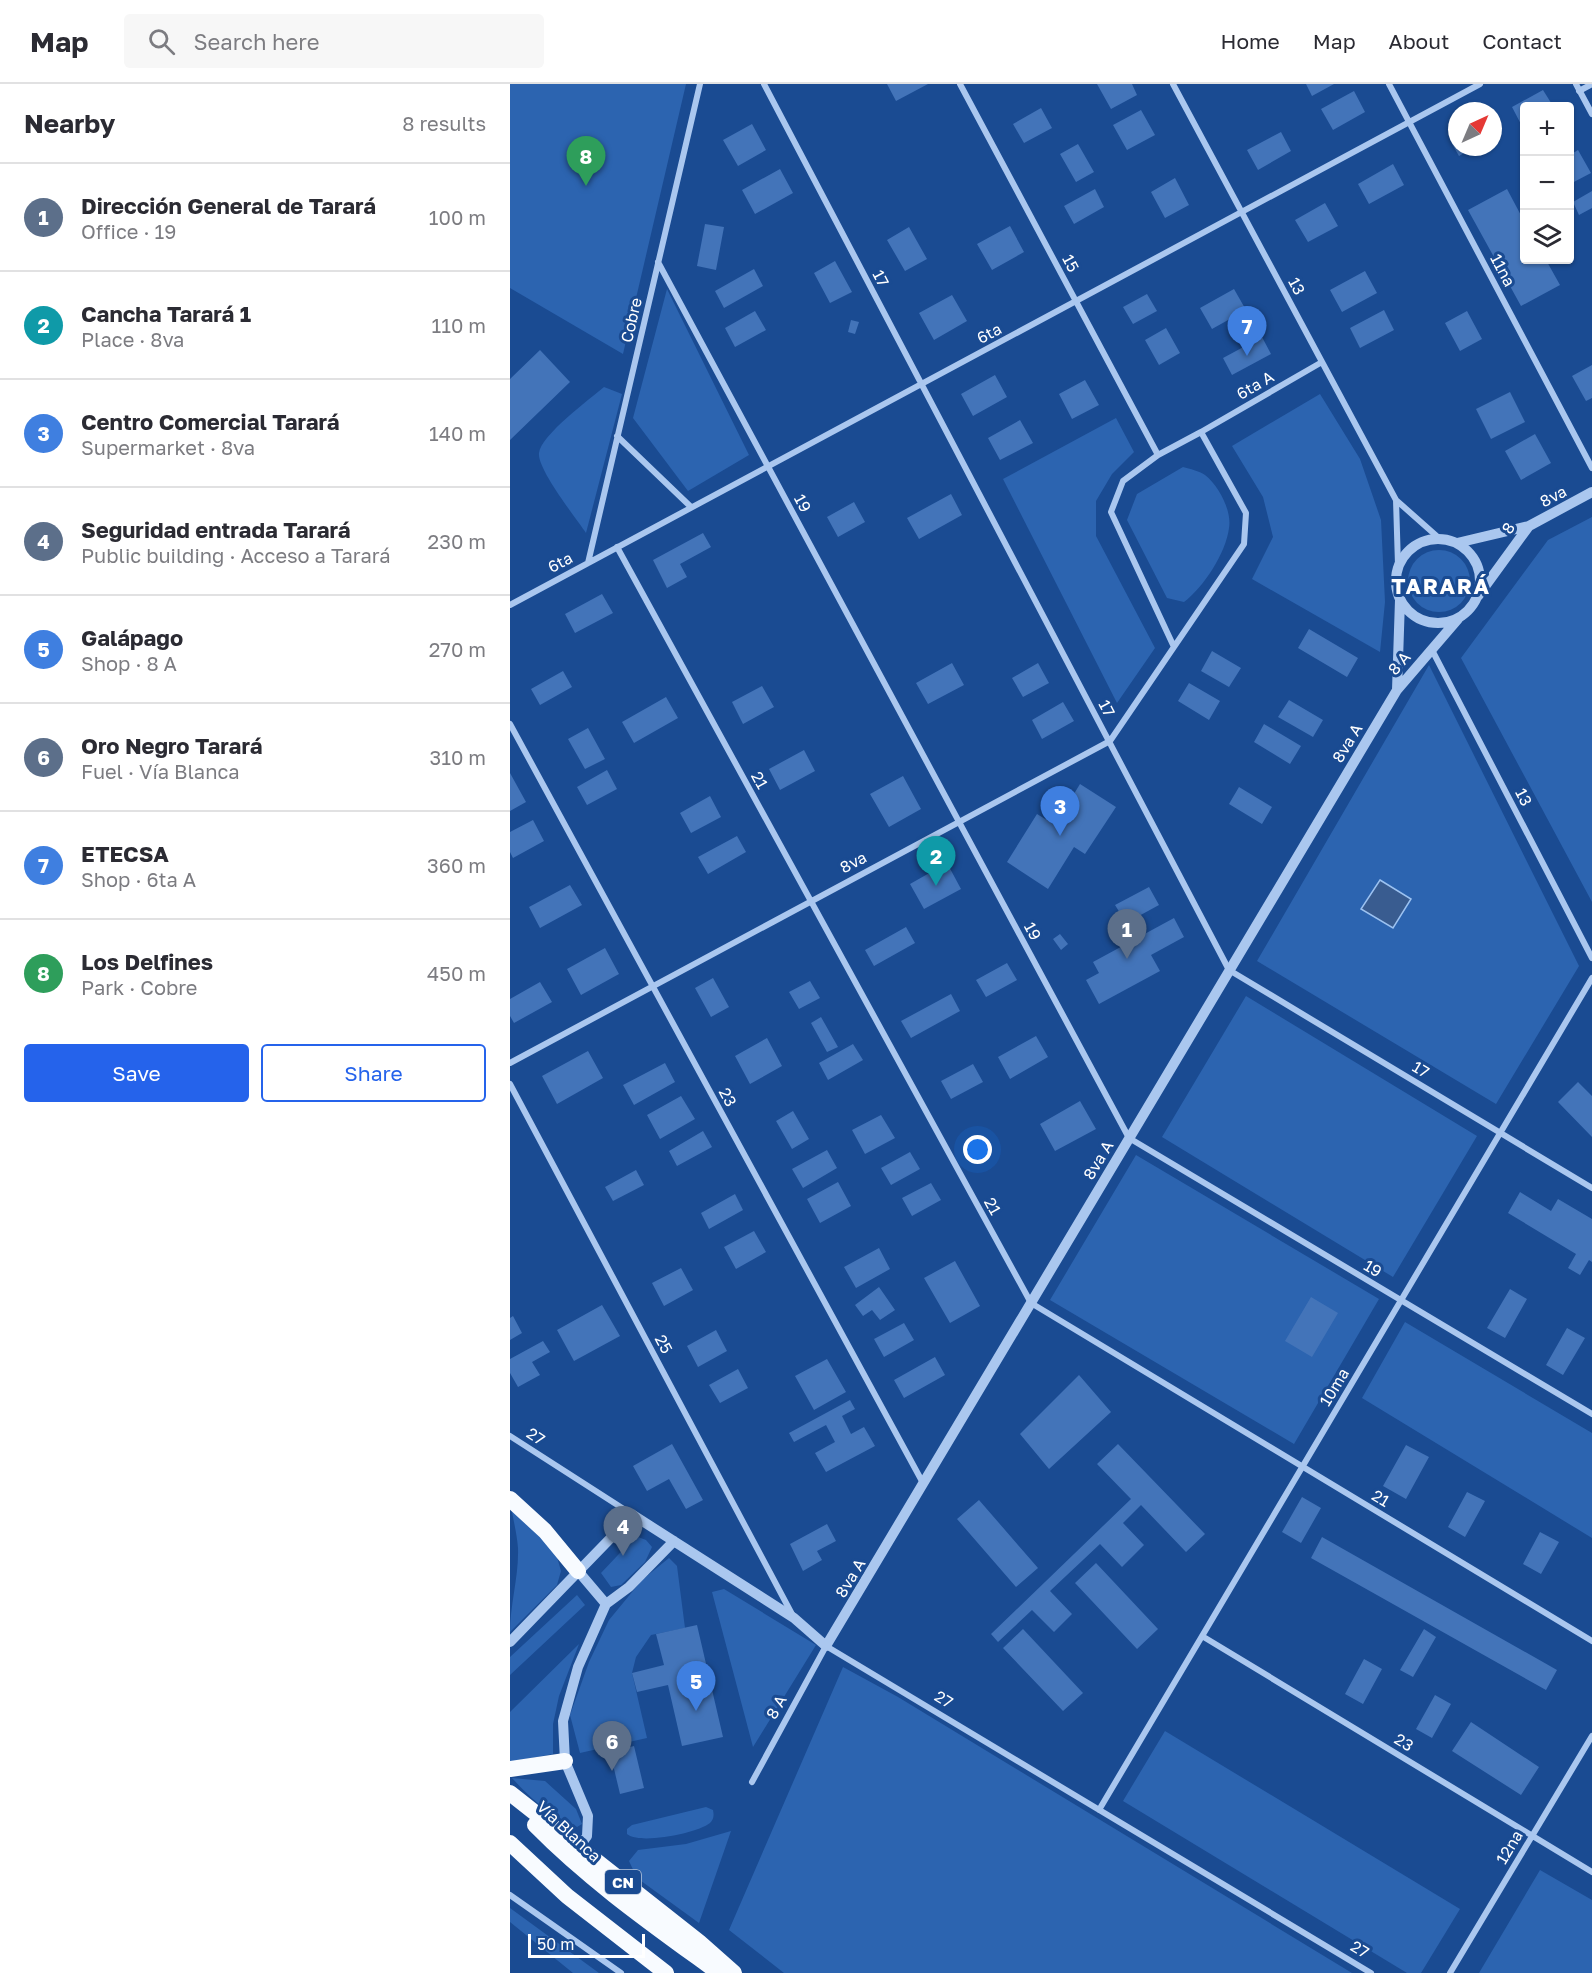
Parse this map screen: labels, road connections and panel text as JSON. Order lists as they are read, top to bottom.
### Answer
{
  "streets": {
    "highway": ["Vía Blanca", "CN"],
    "street": [
      "15",
      "11na",
      "17",
      "13",
      "Cobre",
      "6ta",
      "6ta A",
      "8va",
      "19",
      "8",
      "8 A",
      "8va A",
      "21",
      "23",
      "25",
      "10ma",
      "27",
      "12na"
    ]
  },
  "crossings": [
    ["15", "6ta"],
    ["15", "6ta A"],
    ["11na", "6ta"],
    ["17", "6ta"],
    ["17", "8va"],
    ["17", "8va A"],
    ["17", "10ma"],
    ["13", "6ta"],
    ["13", "6ta A"],
    ["13", "8"],
    ["13", "8 A"],
    ["Cobre", "6ta"],
    ["Cobre", "19"],
    ["6ta", "19"],
    ["6ta", "21"],
    ["6ta A", "8va"],
    ["8va", "19"],
    ["8va", "8"],
    ["8va", "21"],
    ["8va", "23"],
    ["19", "8va A"],
    ["19", "10ma"],
    ["8", "8 A"],
    ["8 A", "8va A"],
    ["8 A", "27"],
    ["8va A", "21"],
    ["8va A", "23"],
    ["8va A", "27"],
    ["21", "10ma"],
    ["23", "10ma"],
    ["23", "12na"],
    ["25", "27"],
    ["10ma", "27"]
  ],
  "districts": ["TARARÁ"],
  "scale_bar": "50 m",
  "north": "top right",
  "page": {
    "header": "Map",
    "search": "Search here",
    "nav": [
      "Home",
      "Map",
      "About",
      "Contact"
    ],
    "heading": ["Nearby", "8 results"],
    "map_buttons": ["+", "−"],
    "pins": [
      "8",
      "7",
      "3",
      "2",
      "1",
      "4",
      "5",
      "6"
    ],
    "list": [
      {
        "mark": "1",
        "name": "Dirección General de Tarará",
        "note": "Office · 19",
        "value": "100 m"
      },
      {
        "mark": "2",
        "name": "Cancha Tarará 1",
        "note": "Place · 8va",
        "value": "110 m"
      },
      {
        "mark": "3",
        "name": "Centro Comercial Tarará",
        "note": "Supermarket · 8va",
        "value": "140 m"
      },
      {
        "mark": "4",
        "name": "Seguridad entrada Tarará",
        "note": "Public building · Acceso a Tarará",
        "value": "230 m"
      },
      {
        "mark": "5",
        "name": "Galápago",
        "note": "Shop · 8 A",
        "value": "270 m"
      },
      {
        "mark": "6",
        "name": "Oro Negro Tarará",
        "note": "Fuel · Vía Blanca",
        "value": "310 m"
      },
      {
        "mark": "7",
        "name": "ETECSA",
        "note": "Shop · 6ta A",
        "value": "360 m"
      },
      {
        "mark": "8",
        "name": "Los Delfines",
        "note": "Park · Cobre",
        "value": "450 m"
      }
    ],
    "buttons": ["Save", "Share"],
    "scale": "50 m"
  }
}
